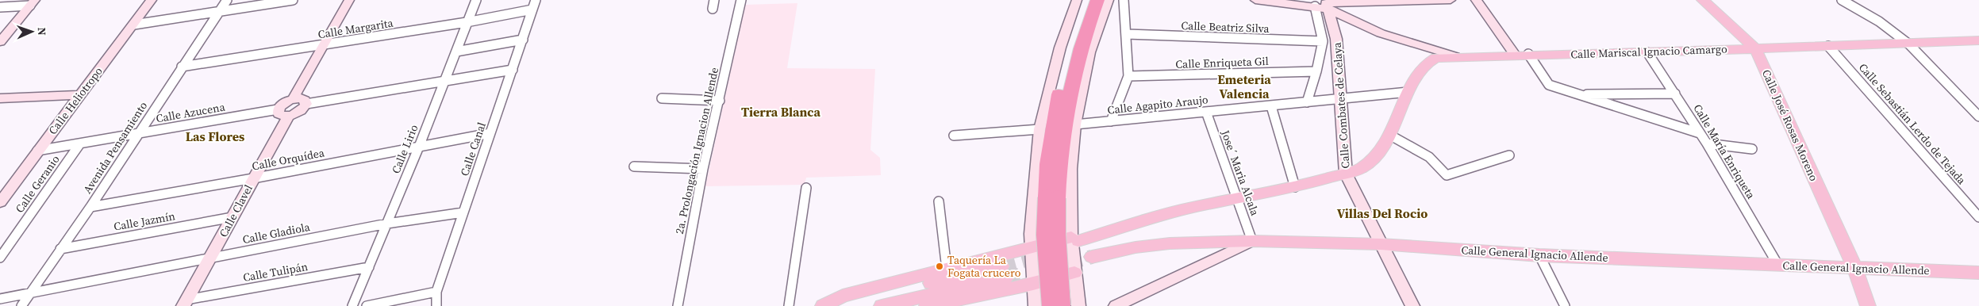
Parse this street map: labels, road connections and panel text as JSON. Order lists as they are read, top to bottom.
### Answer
{
  "streets": {
    "main road": ["Calle Mariscal Ignacio Camargo", "Calle José Rosas Moreno", "Calle General Ignacio Allende"],
    "street": [
      "Calle Beatriz Silva",
      "Calle Margarita",
      "Calle Enriqueta Gil",
      "Calle Heliotropo",
      "Calle Agapito Araujo",
      "Calle Combates de Celaya",
      "Calle Azucena",
      "Calle Sebastián Lerdo de Tejada",
      "Avenida Pensamiento",
      "Calle Lirio",
      "Calle Canal",
      "2a. Prolongación Ignacion Allende",
      "Calle María Enriqueta",
      "Calle Orquídea",
      "Jose´ Maria Alcala",
      "Calle Geranio",
      "Calle Clavel",
      "Calle Jazmín",
      "Calle Gladiola",
      "Calle Tulipán"
    ]
  },
  "crossings": [
    ["Calle Margarita", "Avenida Pensamiento"],
    ["Calle Margarita", "Calle Lirio"],
    ["Calle Margarita", "Calle Canal"],
    ["Calle Mariscal Ignacio Camargo", "Calle Combates de Celaya"],
    ["Calle Mariscal Ignacio Camargo", "Calle Sebastián Lerdo de Tejada"],
    ["Calle Mariscal Ignacio Camargo", "Calle José Rosas Moreno"],
    ["Calle Mariscal Ignacio Camargo", "Calle María Enriqueta"],
    ["Calle Heliotropo", "Calle Azucena"],
    ["Calle Agapito Araujo", "Calle Combates de Celaya"],
    ["Calle Agapito Araujo", "Jose´ Maria Alcala"],
    ["Calle Combates de Celaya", "Calle General Ignacio Allende"],
    ["Calle Azucena", "Avenida Pensamiento"],
    ["Calle Azucena", "Calle Geranio"],
    ["Calle Azucena", "Calle Clavel"],
    ["Calle José Rosas Moreno", "Calle General Ignacio Allende"],
    ["Avenida Pensamiento", "Calle Orquídea"],
    ["Avenida Pensamiento", "Calle Jazmín"],
    ["Avenida Pensamiento", "Calle Gladiola"],
    ["Calle Lirio", "Calle Orquídea"],
    ["Calle Lirio", "Calle Gladiola"],
    ["Calle Lirio", "Calle Tulipán"],
    ["Calle Canal", "Calle Orquídea"],
    ["Calle Canal", "Calle Gladiola"],
    ["Calle María Enriqueta", "Calle General Ignacio Allende"],
    ["Calle Orquídea", "Calle Clavel"],
    ["Jose´ Maria Alcala", "Calle General Ignacio Allende"],
    ["Calle Clavel", "Calle Jazmín"],
    ["Calle Clavel", "Calle Gladiola"],
    ["Calle Clavel", "Calle Tulipán"]
  ],
  "districts": [
    "Emeteria Valencia",
    "Tierra Blanca",
    "Las Flores",
    "Villas Del Rocio"
  ],
  "places": ["Taquería La Fogata crucero"],
  "north": "right"
}
